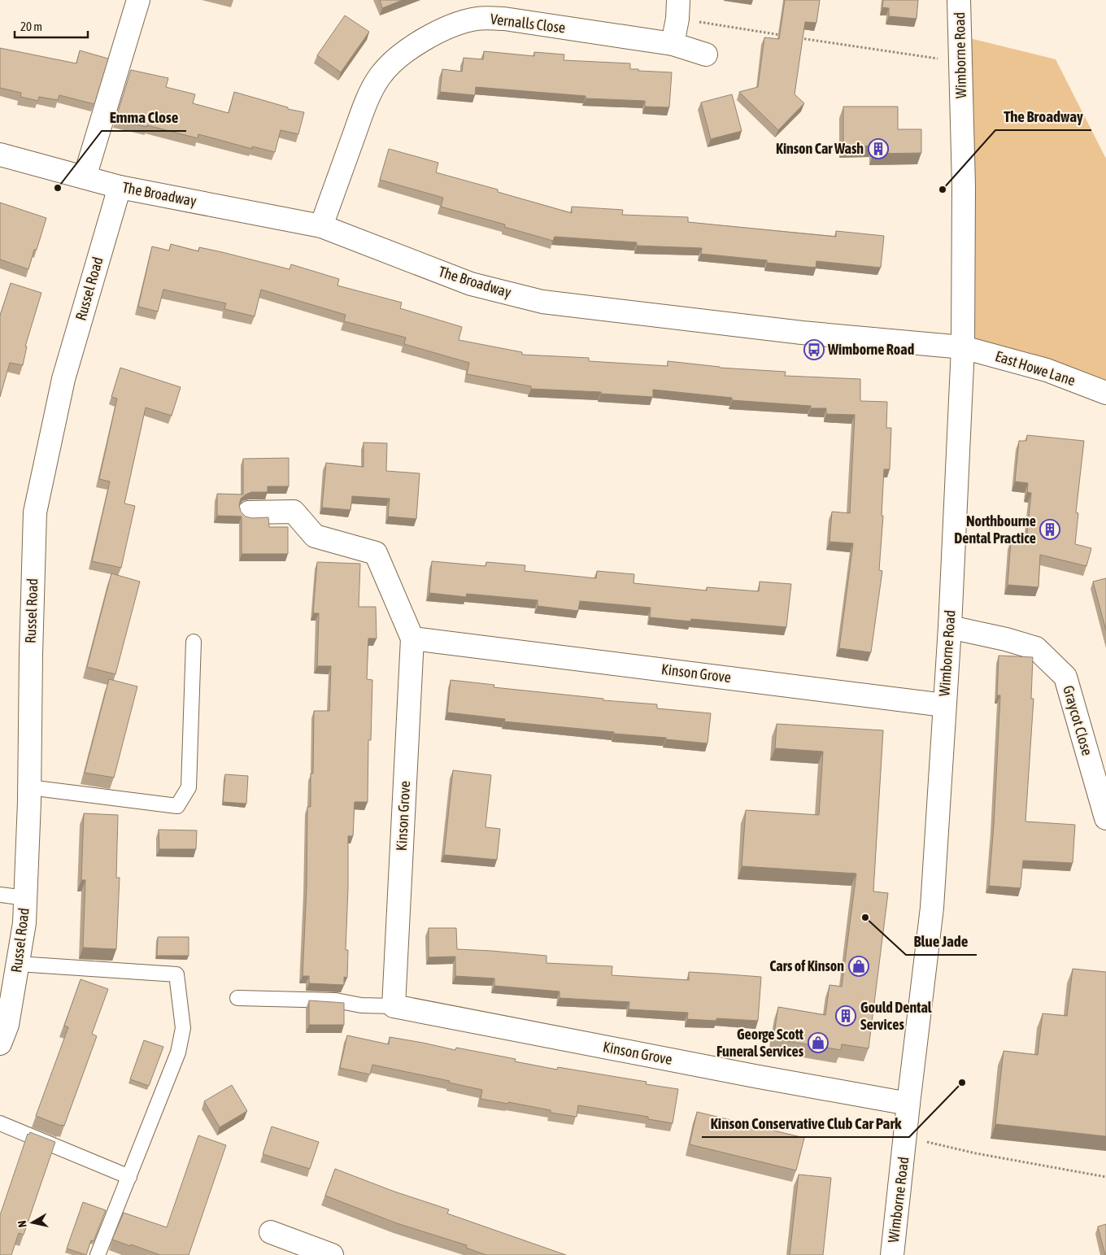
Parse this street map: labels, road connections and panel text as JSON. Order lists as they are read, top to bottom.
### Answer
{
  "streets": {
    "street": [
      "Vernalls Close",
      "Wimborne Road",
      "The Broadway",
      "Russel Road",
      "East Howe Lane",
      "Kinson Grove",
      "Graycot Close"
    ]
  },
  "crossings": [
    ["Vernalls Close", "The Broadway"],
    ["Wimborne Road", "The Broadway"],
    ["Wimborne Road", "East Howe Lane"],
    ["Wimborne Road", "Kinson Grove"],
    ["Wimborne Road", "Graycot Close"],
    ["The Broadway", "Russel Road"],
    ["The Broadway", "East Howe Lane"]
  ],
  "places": {
    "building": ["Kinson Car Wash", "Northbourne Dental Practice", "Gould Dental Services"],
    "other": [
      "Emma Close",
      "The Broadway",
      "Blue Jade",
      "Kinson Conservative Club Car Park"
    ],
    "bus stop": ["Wimborne Road"],
    "shop": ["Cars of Kinson", "George Scott Funeral Services"]
  },
  "scale_bar": "20 m",
  "north": "left"
}
